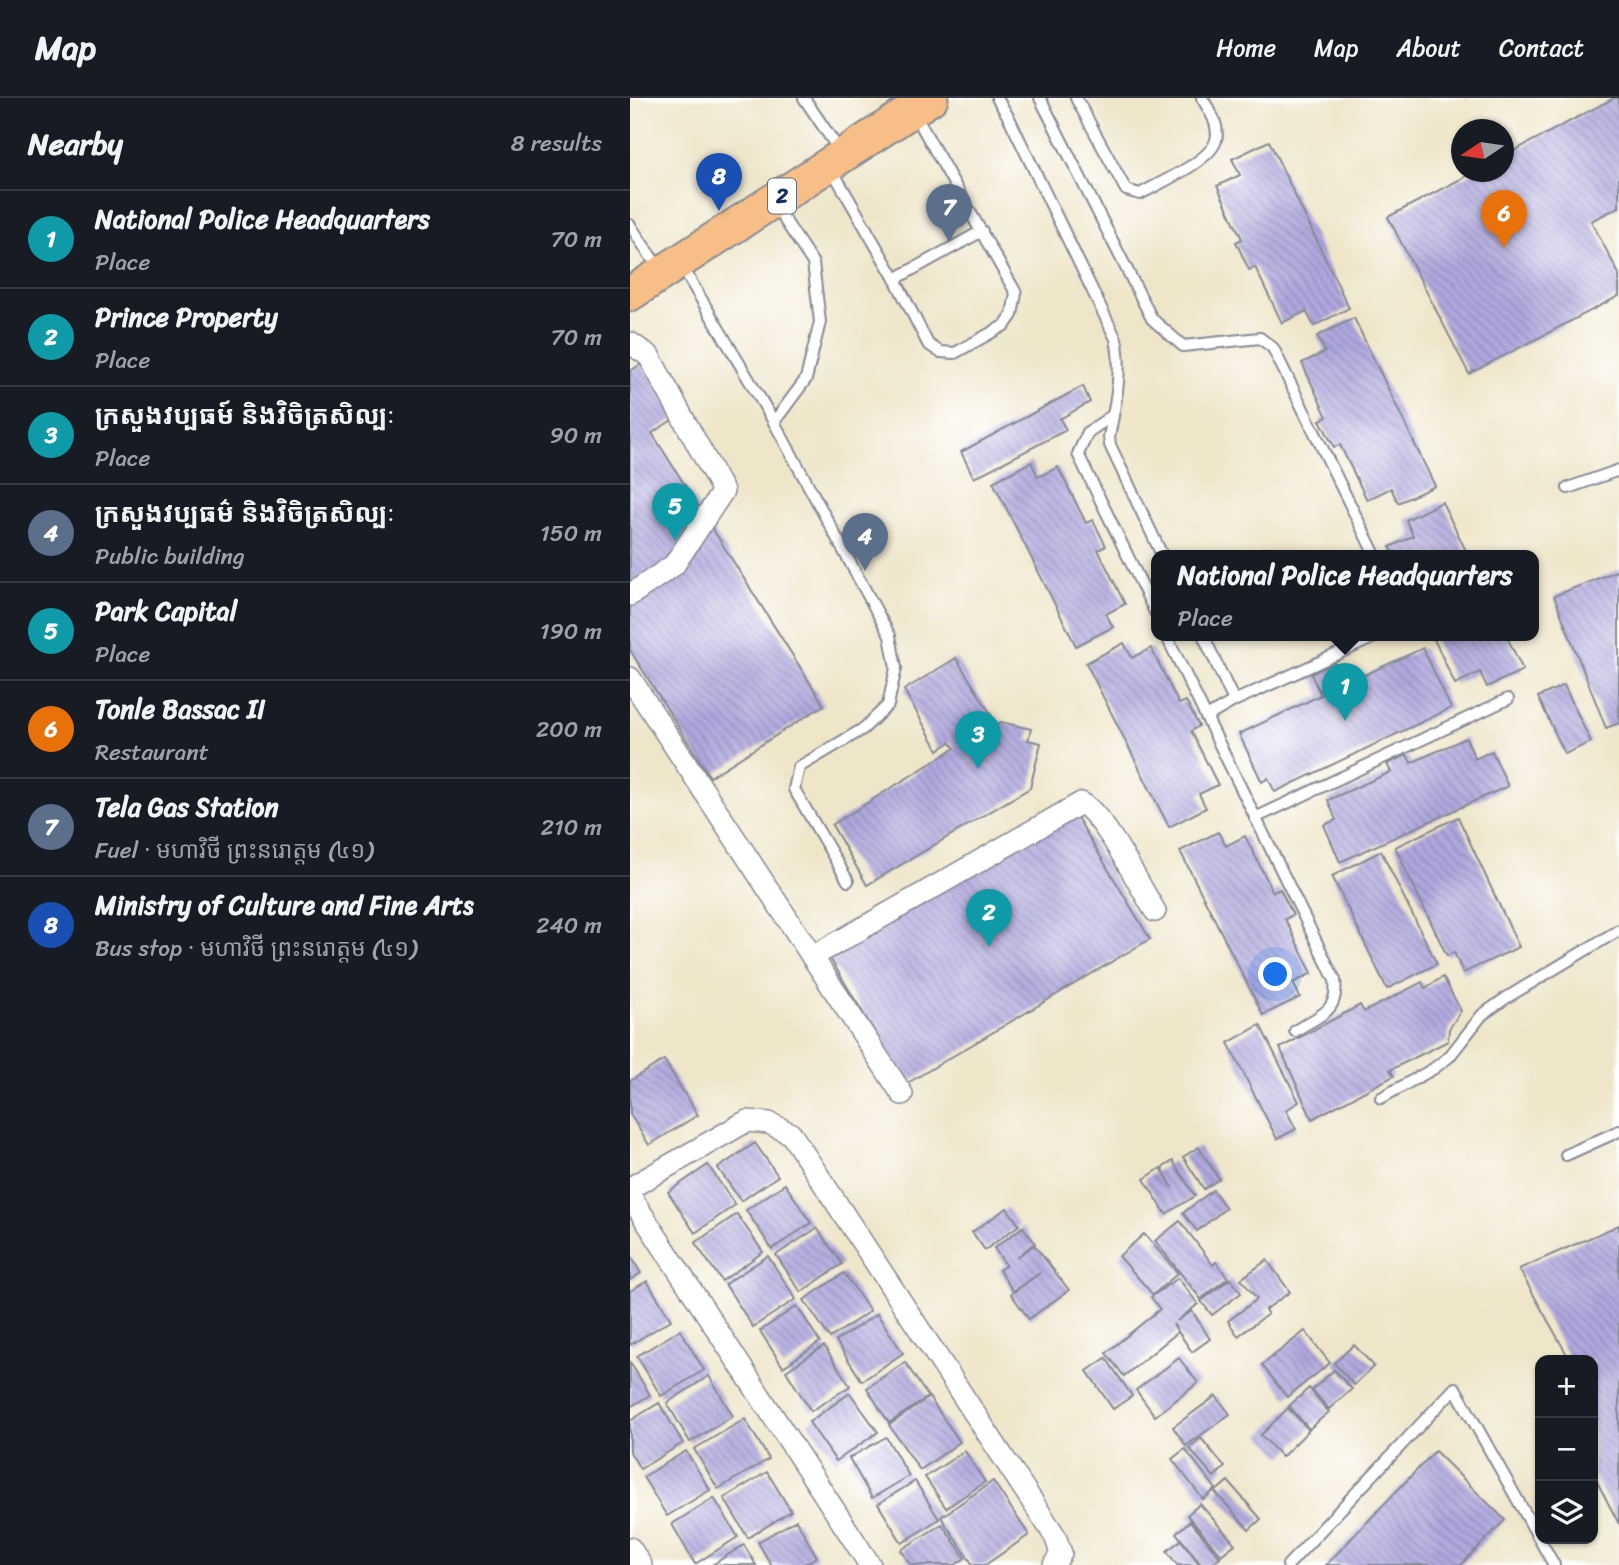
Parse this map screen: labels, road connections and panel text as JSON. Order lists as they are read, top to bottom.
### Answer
{
  "streets": {
    "main road": ["2"]
  },
  "north": "left",
  "page": {
    "header": "Map",
    "nav": [
      "Home",
      "Map",
      "About",
      "Contact"
    ],
    "heading": ["Nearby", "8 results"],
    "pins": [
      "8",
      "7",
      "6",
      "5",
      "4",
      "1",
      "3",
      "2"
    ],
    "list": [
      {
        "mark": "1",
        "name": "National Police Headquarters",
        "note": "Place",
        "value": "70 m"
      },
      {
        "mark": "2",
        "name": "Prince Property",
        "note": "Place",
        "value": "70 m"
      },
      {
        "mark": "3",
        "name": "ក្រសួងវប្បធម៍ និងវិចិត្រសិល្បៈ",
        "note": "Place",
        "value": "90 m"
      },
      {
        "mark": "4",
        "name": "ក្រសួងវប្បធម៌ និងវិចិត្រសិល្បៈ",
        "note": "Public building",
        "value": "150 m"
      },
      {
        "mark": "5",
        "name": "Park Capital",
        "note": "Place",
        "value": "190 m"
      },
      {
        "mark": "6",
        "name": "Tonle Bassac II",
        "note": "Restaurant",
        "value": "200 m"
      },
      {
        "mark": "7",
        "name": "Tela Gas Station",
        "note": "Fuel · មហាវិថី ព្រះនរោត្តម (៤១)",
        "value": "210 m"
      },
      {
        "mark": "8",
        "name": "Ministry of Culture and Fine Arts",
        "note": "Bus stop · មហាវិថី ព្រះនរោត្តម (៤១)",
        "value": "240 m"
      }
    ],
    "popup": ["National Police Headquarters", "Place"],
    "map_buttons": ["+", "−"]
  }
}
